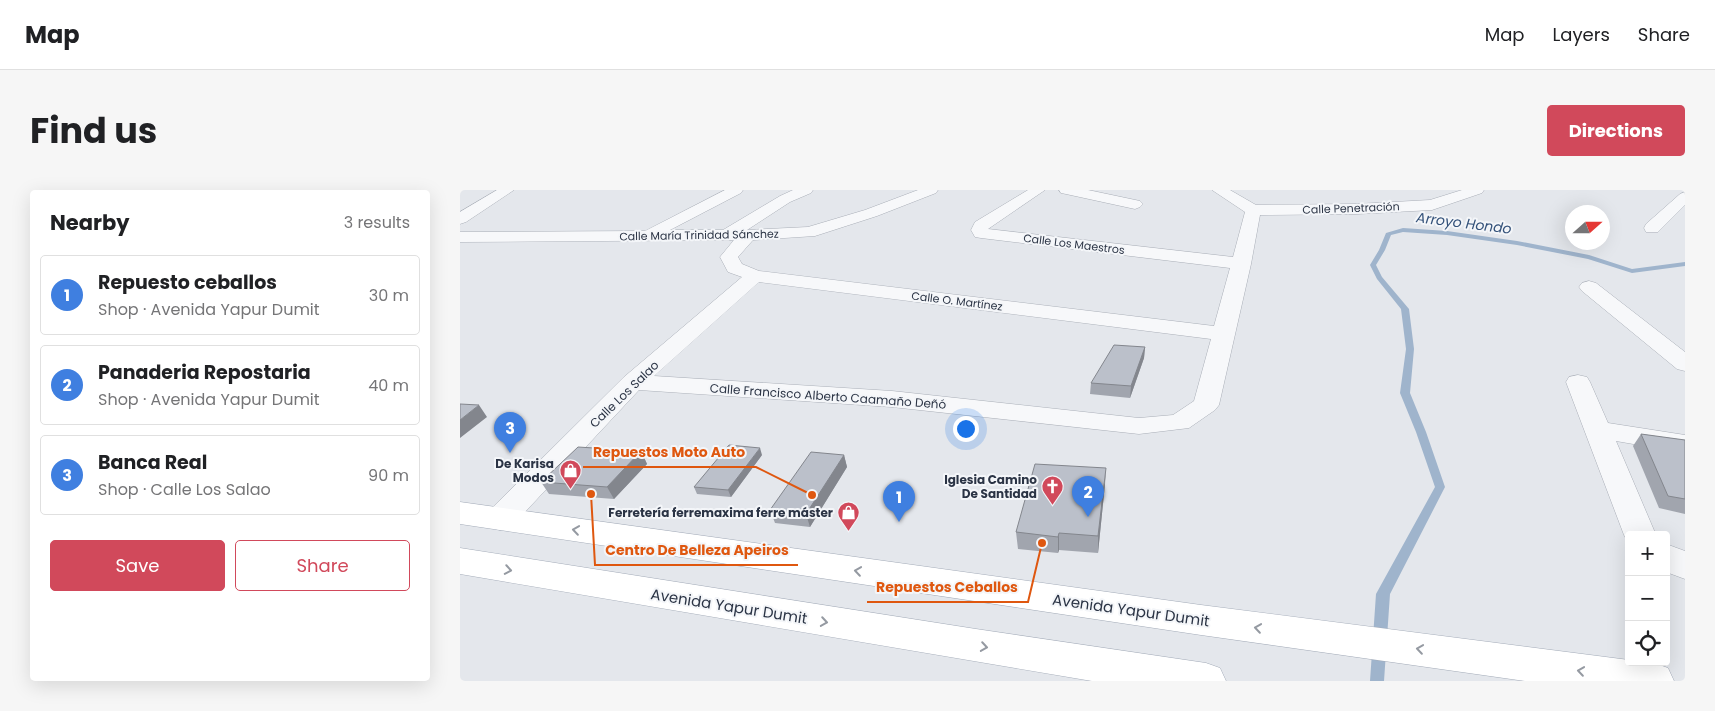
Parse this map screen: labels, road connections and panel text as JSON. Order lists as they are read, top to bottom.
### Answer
{
  "streets": {
    "main road": ["Avenida Yapur Dumit"],
    "street": [
      "Calle Penetración",
      "Calle María Trinidad Sánchez",
      "Calle Los Maestros",
      "Calle O. Martínez",
      "Calle Los Salao",
      "Calle Francisco Alberto Caamaño Deñó"
    ]
  },
  "crossings": [
    ["Calle Penetración", "Calle Francisco Alberto Caamaño Deñó"],
    ["Calle María Trinidad Sánchez", "Calle O. Martínez"],
    ["Calle Los Maestros", "Calle Francisco Alberto Caamaño Deñó"],
    ["Calle O. Martínez", "Calle Los Salao"],
    ["Calle O. Martínez", "Calle Francisco Alberto Caamaño Deñó"],
    ["Calle Los Salao", "Calle Francisco Alberto Caamaño Deñó"],
    ["Calle Los Salao", "Avenida Yapur Dumit"]
  ],
  "water": ["Arroyo Hondo"],
  "places": {
    "shop": ["De Karisa Modos", "Ferretería ferremaxima ferre máster"],
    "other": ["Centro De Belleza Apeiros", "Repuestos Moto Auto", "Repuestos Ceballos"],
    "church": ["Iglesia Camino De Santidad"]
  },
  "north": "right",
  "page": {
    "header": "Map",
    "nav": ["Map", "Layers", "Share"],
    "title": "Find us",
    "buttons": [
      "Directions",
      ["Save", "Share"]
    ],
    "heading": ["Nearby", "3 results"],
    "list": [
      {
        "mark": "1",
        "name": "Repuesto ceballos",
        "note": "Shop · Avenida Yapur Dumit",
        "value": "30 m"
      },
      {
        "mark": "2",
        "name": "Panaderia Repostaria",
        "note": "Shop · Avenida Yapur Dumit",
        "value": "40 m"
      },
      {
        "mark": "3",
        "name": "Banca Real",
        "note": "Shop · Calle Los Salao",
        "value": "90 m"
      }
    ],
    "pins": ["3", "2", "1"],
    "map_buttons": ["+", "−"]
  }
}
